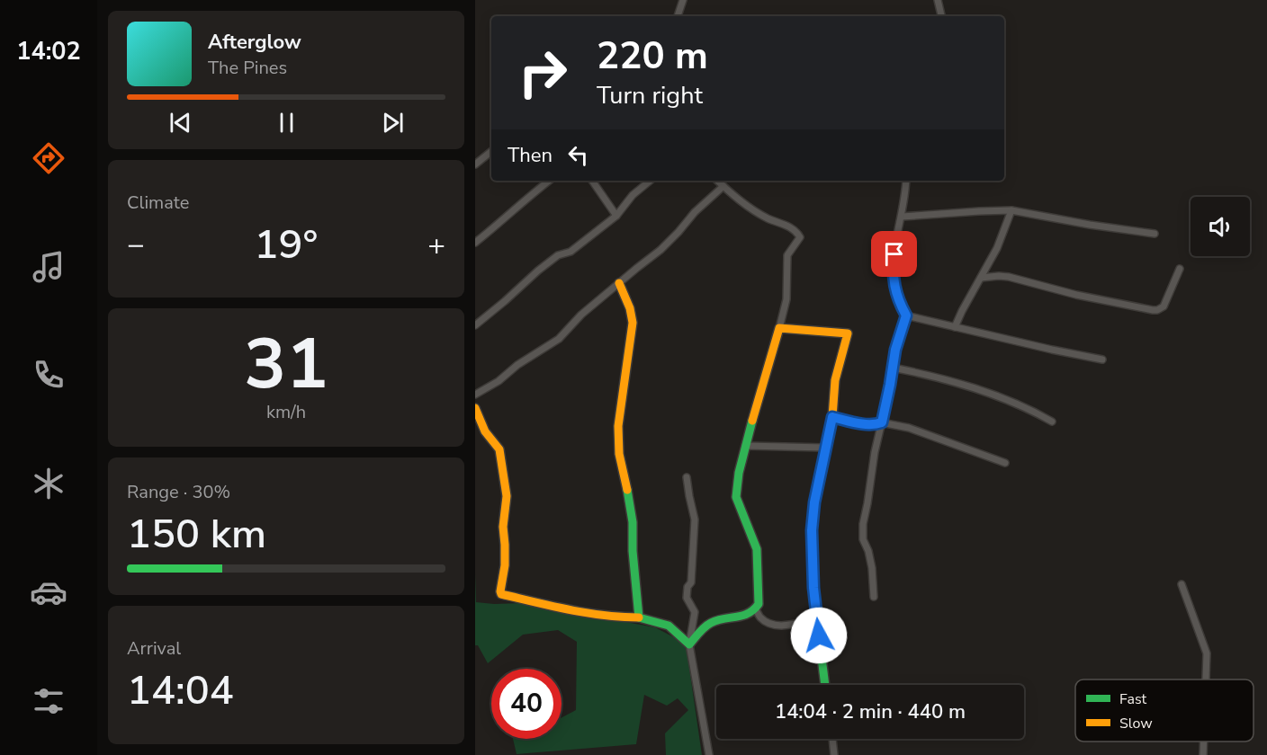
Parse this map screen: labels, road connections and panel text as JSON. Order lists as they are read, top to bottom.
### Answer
{
  "legend": ["Fast", "Slow"],
  "page": {
    "tabs": "14:02",
    "turn": ["220 m", "Turn right"],
    "song": ["Afterglow", "The Pines"],
    "then": "Then",
    "tile": [
      "Climate",
      ["31", "km/h"],
      ["Range · 30%", "150 km"],
      ["Arrival", "14:04"]
    ],
    "heat": ["−", "19°", "+"],
    "limit": "40",
    "trip": "14:04 · 2 min · 440 m"
  }
}
